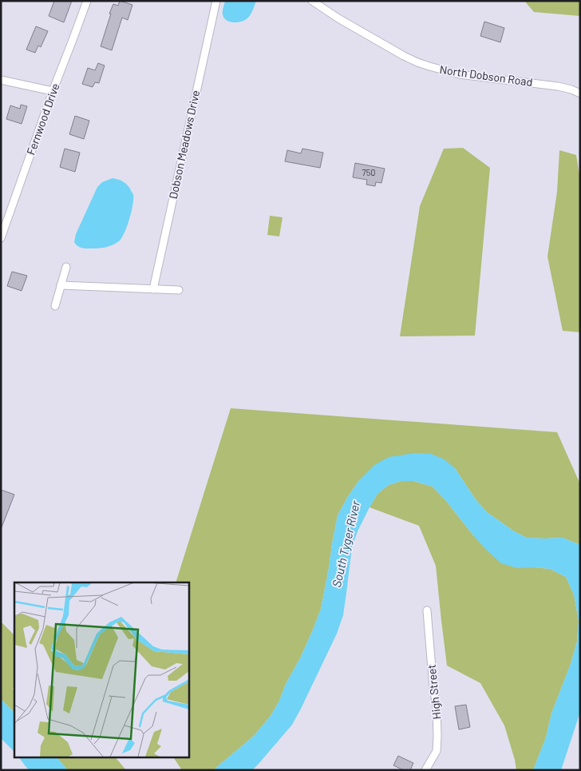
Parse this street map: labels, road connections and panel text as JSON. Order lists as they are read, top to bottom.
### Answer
{
  "streets": {
    "street": [
      "North Dobson Road",
      "Fernwood Drive",
      "Dobson Meadows Drive",
      "High Street"
    ]
  },
  "water": ["South Tyger River"],
  "house_numbers": ["750"]
}
